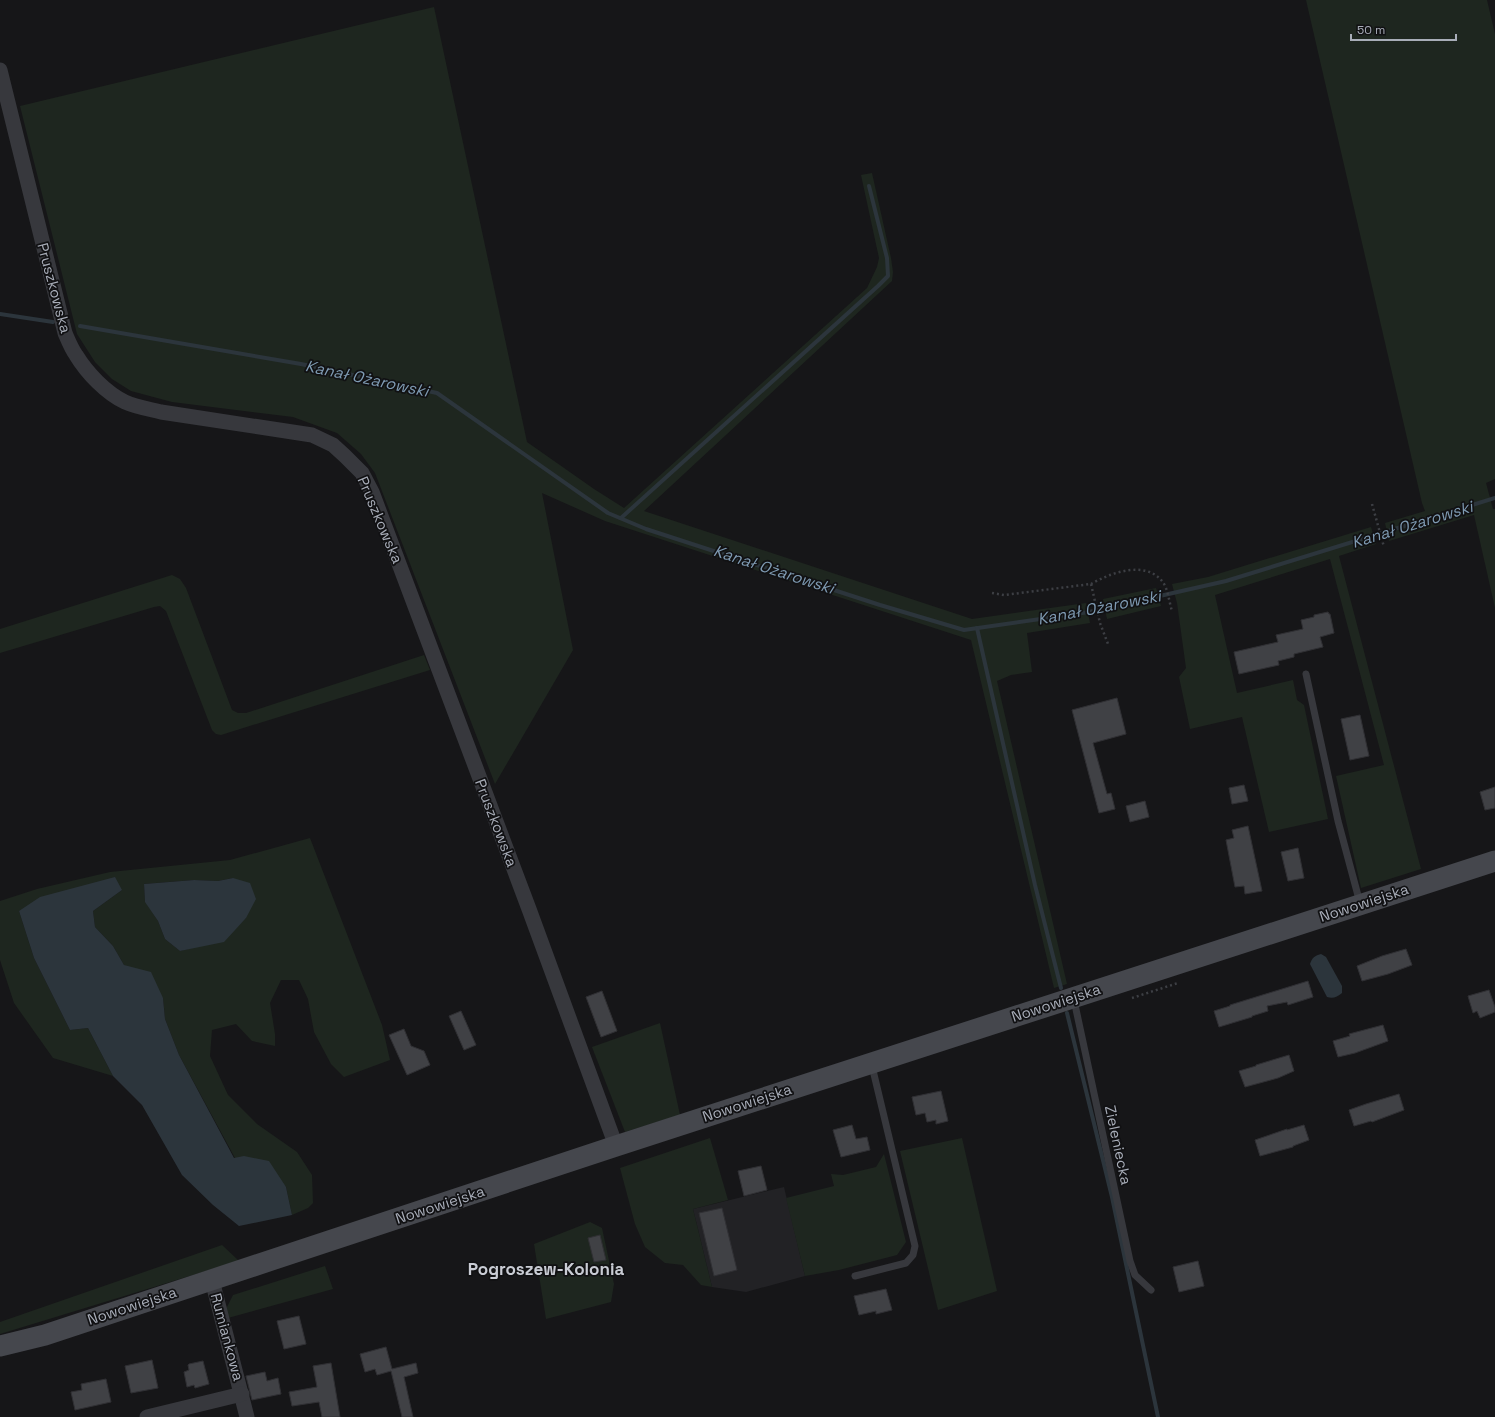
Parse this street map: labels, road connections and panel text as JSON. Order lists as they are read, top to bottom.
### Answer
{
  "streets": {
    "street": ["Pruszkowska", "Nowowiejska", "Rumiankowa"],
    "lane": ["Zieleniecka"]
  },
  "crossings": [
    ["Pruszkowska", "Nowowiejska"],
    ["Nowowiejska", "Zieleniecka"],
    ["Nowowiejska", "Rumiankowa"]
  ],
  "districts": ["Pogroszew-Kolonia"],
  "water": ["Kanał Ożarowski"],
  "scale_bar": "50 m"
}
